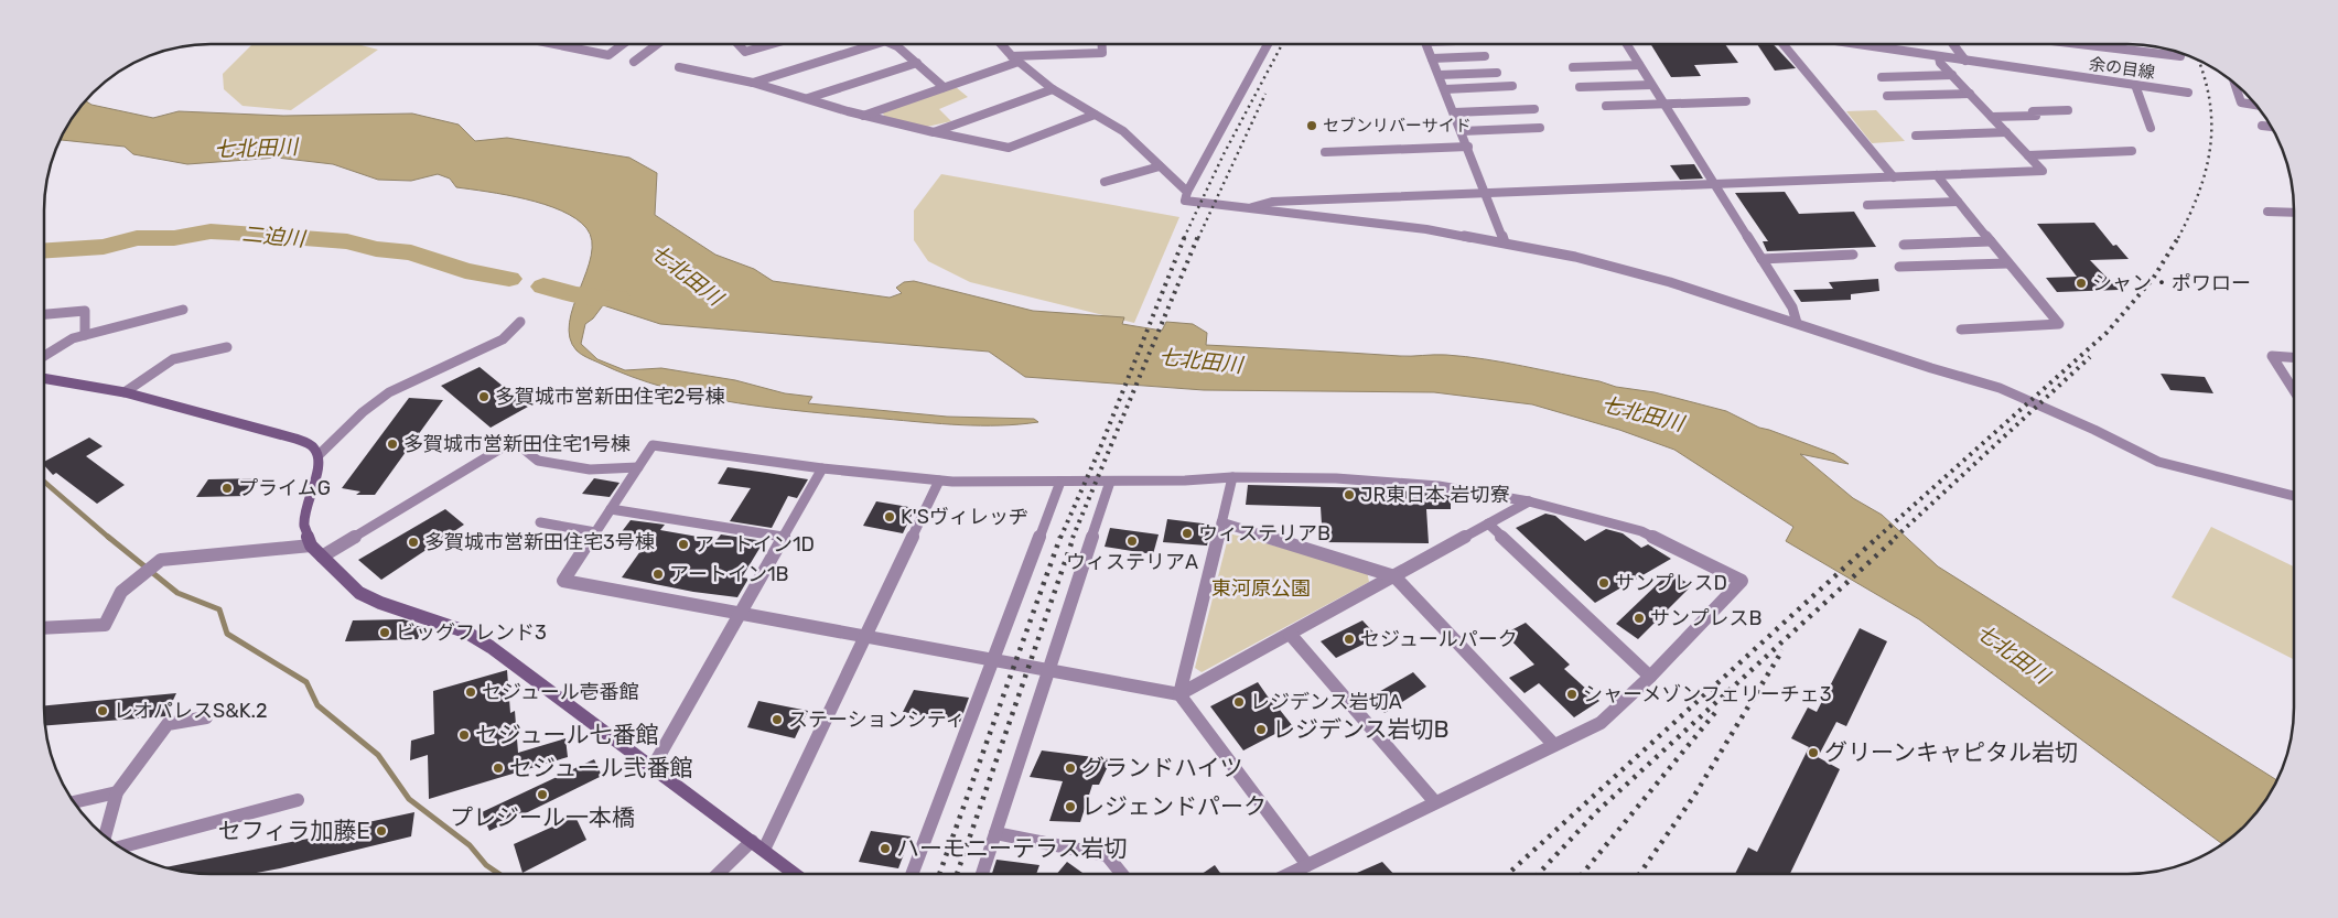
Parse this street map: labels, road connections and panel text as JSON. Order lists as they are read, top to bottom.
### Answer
{
  "streets": {
    "street": ["余の目線"]
  },
  "water": ["七北田川", "二迫川"],
  "parks": ["東河原公園"],
  "places": [
    "セブンリバーサイド",
    "シャン・ポワロー",
    "多賀城市営新田住宅2号棟",
    "多賀城市営新田住宅1号棟",
    "プライムG",
    "JR東日本 岩切寮",
    "K'Sヴィレッヂ",
    "ウィステリアB",
    "ウィステリアA",
    "多賀城市営新田住宅3号棟",
    "アートイン1D",
    "アートイン1B",
    "サンプレスD",
    "サンプレスB",
    "ビッグフレンド3",
    "セジュールパーク",
    "セジュール壱番館",
    "シャーメゾンフェリーチェ3",
    "レジデンス岩切A",
    "レオパレスS&K.2",
    "ステーションシティ",
    "レジデンス岩切B",
    "セジュール七番館",
    "グリーンキャピタル岩切",
    "セジュール弐番館",
    "グランドハイツ",
    "プレジール一本橋",
    "レジェンドパーク",
    "セフィラ加藤E",
    "ハーモニーテラス岩切"
  ]
}
